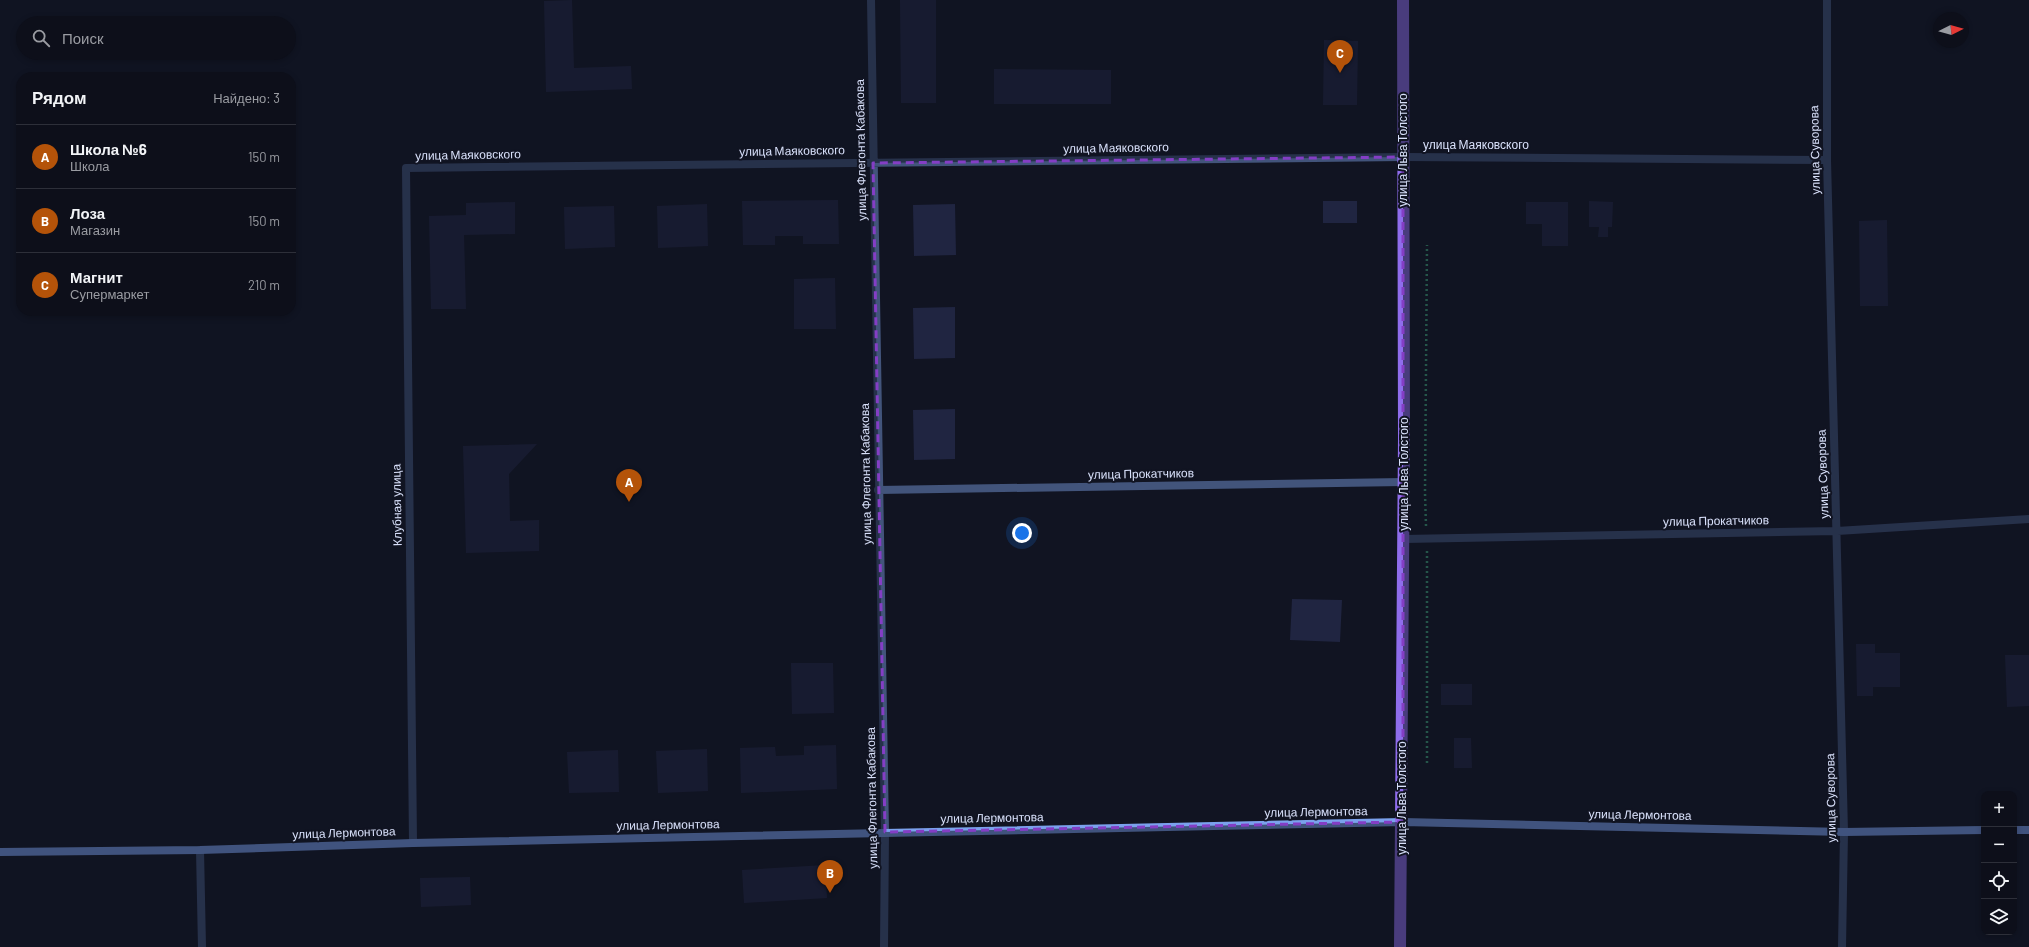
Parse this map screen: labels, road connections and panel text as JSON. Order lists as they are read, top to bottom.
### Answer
{
  "streets": {
    "main road": ["улица Льва Толстого"],
    "street": [
      "улица Маяковского",
      "улица Флегонта Кабакова",
      "улица Суворова",
      "улица Прокатчиков",
      "Клубная улица",
      "улица Лермонтова"
    ]
  },
  "crossings": [
    ["улица Маяковского", "улица Флегонта Кабакова"],
    ["улица Маяковского", "улица Льва Толстого"],
    ["улица Маяковского", "улица Суворова"],
    ["улица Маяковского", "Клубная улица"],
    ["улица Флегонта Кабакова", "улица Прокатчиков"],
    ["улица Флегонта Кабакова", "улица Лермонтова"],
    ["улица Льва Толстого", "улица Прокатчиков"],
    ["улица Льва Толстого", "улица Лермонтова"],
    ["улица Суворова", "улица Прокатчиков"],
    ["улица Суворова", "улица Лермонтова"],
    ["Клубная улица", "улица Лермонтова"]
  ],
  "north": "right",
  "page": {
    "search": "Поиск",
    "pins": ["C", "A", "B"],
    "heading": ["Рядом", "Найдено: 3"],
    "list": [
      {
        "mark": "A",
        "name": "Школа №6",
        "note": "Школа",
        "value": "150 m"
      },
      {
        "mark": "B",
        "name": "Лоза",
        "note": "Магазин",
        "value": "150 m"
      },
      {
        "mark": "C",
        "name": "Магнит",
        "note": "Супермаркет",
        "value": "210 m"
      }
    ],
    "map_buttons": ["+", "−"]
  }
}
